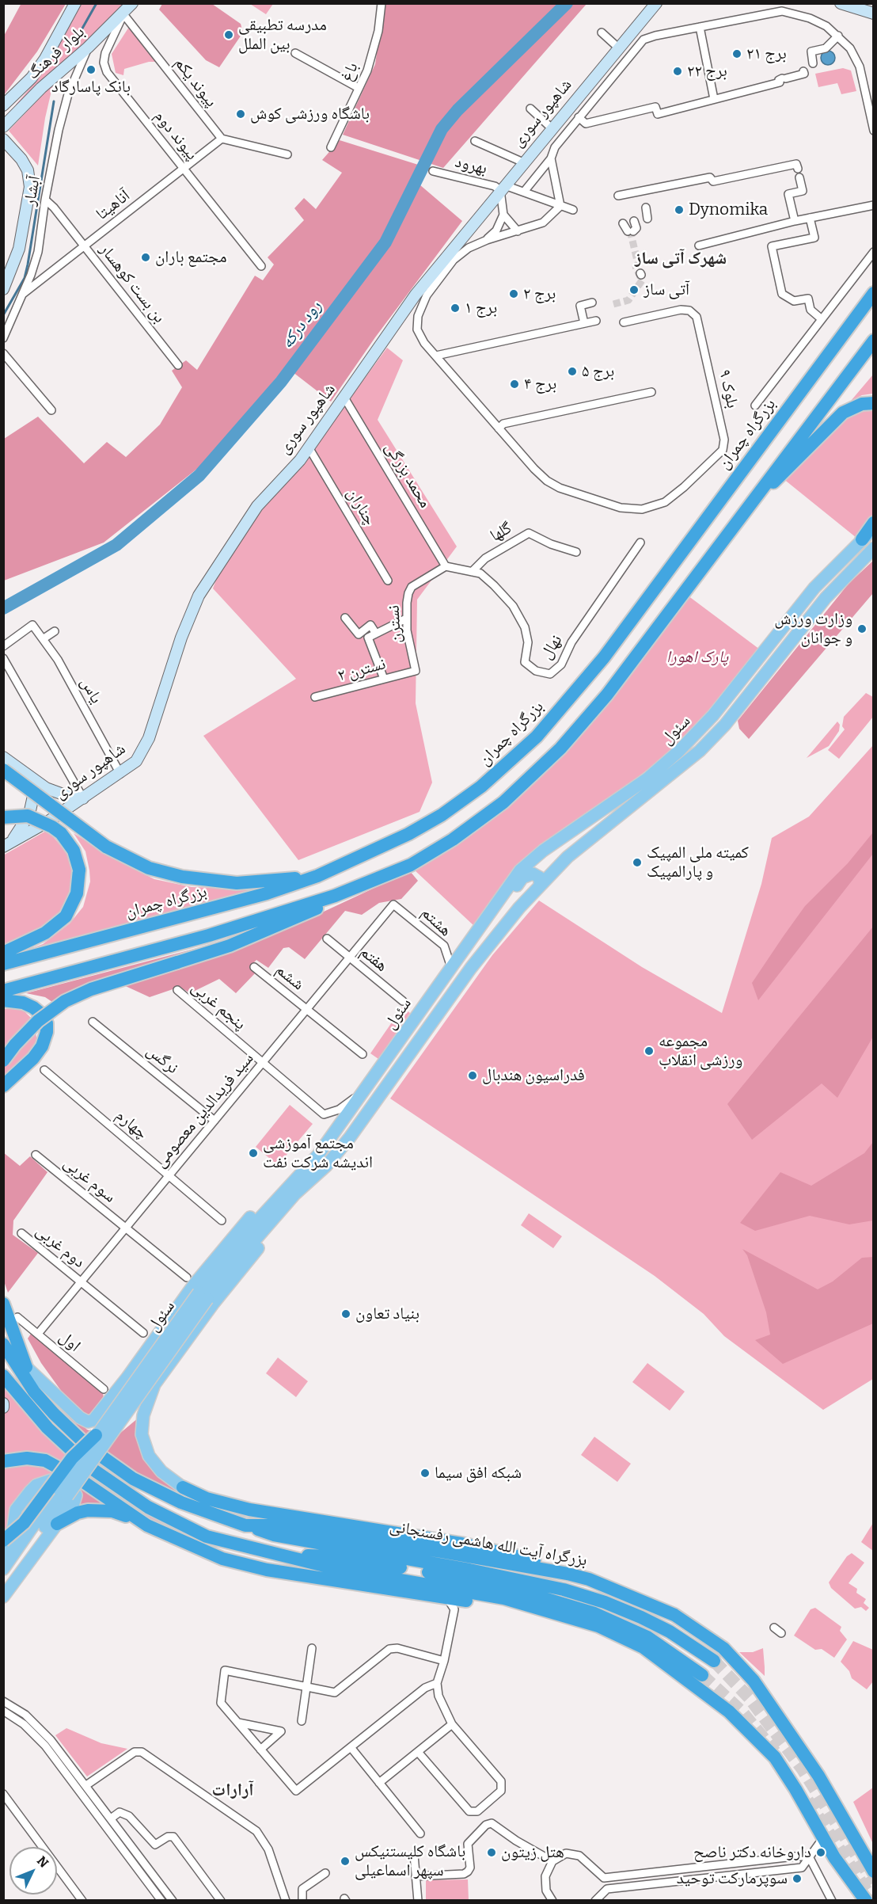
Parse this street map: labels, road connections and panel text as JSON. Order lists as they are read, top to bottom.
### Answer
{
  "streets": {
    "highway": ["بزرگراه چمران", "بزرگراه آیت الله هاشمی رفسنجانی"],
    "main road": ["سئول"],
    "street": [
      "بلوار فرهنگ",
      "باغ",
      "پیوند یکم",
      "شاهپور سوری",
      "پیوند دوم",
      "بهرود",
      "آبشار",
      "آناهیتا",
      "بن بست کوهسار",
      "بلوک ۹",
      "محمد بزرگی",
      "چناران",
      "گلها",
      "نسترن",
      "نهال",
      "نسترن ۲",
      "یاس",
      "هشتم",
      "هفتم",
      "ششم",
      "پنجم غربی",
      "نرگس",
      "سید فریدالدین معصومی",
      "چهارم",
      "سوم غربی",
      "دوم غربی",
      "اول"
    ]
  },
  "crossings": [
    ["بلوار فرهنگ", "پیوند یکم"],
    ["بلوار فرهنگ", "پیوند دوم"],
    ["بلوار فرهنگ", "آبشار"],
    ["پیوند یکم", "پیوند دوم"],
    ["پیوند یکم", "آناهیتا"],
    ["شاهپور سوری", "بهرود"],
    ["شاهپور سوری", "محمد بزرگی"],
    ["شاهپور سوری", "چناران"],
    ["شاهپور سوری", "یاس"],
    ["پیوند دوم", "آناهیتا"],
    ["آبشار", "آناهیتا"],
    ["آبشار", "بن بست کوهسار"],
    ["آناهیتا", "بن بست کوهسار"],
    ["محمد بزرگی", "نسترن"],
    ["محمد بزرگی", "نهال"],
    ["گلها", "نهال"],
    ["نسترن", "نهال"],
    ["نسترن", "نسترن ۲"],
    ["سئول", "هشتم"],
    ["سئول", "پنجم غربی"],
    ["هشتم", "سید فریدالدین معصومی"],
    ["هفتم", "سید فریدالدین معصومی"],
    ["ششم", "سید فریدالدین معصومی"],
    ["پنجم غربی", "سید فریدالدین معصومی"],
    ["نرگس", "سید فریدالدین معصومی"],
    ["سید فریدالدین معصومی", "چهارم"],
    ["سید فریدالدین معصومی", "سوم غربی"],
    ["سید فریدالدین معصومی", "دوم غربی"],
    ["سید فریدالدین معصومی", "اول"]
  ],
  "districts": ["شهرک آتی ساز", "آرارات"],
  "water": ["رود درکه"],
  "parks": ["پارک اهورا"],
  "places": [
    "مدرسه تطبیقی بین الملل",
    "برج ۲۱",
    "بانک پاسارگاد",
    "برج ۲۲",
    "باشگاه ورزشی کوش",
    "Dynomika",
    "مجتمع باران",
    "آتی ساز",
    "برج ۲",
    "برج ۱",
    "برج ۵",
    "برج ۴",
    "وزارت ورزش و جوانان",
    "کمیته ملی المپیک و پارالمپیک",
    "مجموعه ورزشی انقلاب",
    "فدراسیون هندبال",
    "مجتمع آموزشی اندیشه شرکت نفت",
    "بنیاد تعاون",
    "شبکه افق سیما",
    "هتل زیتون",
    "داروخانه دکتر ناصح",
    "باشگاه کلیستنیکس سپهر اسماعیلی",
    "سوپرمارکت توحید"
  ],
  "north": "top right"
}
